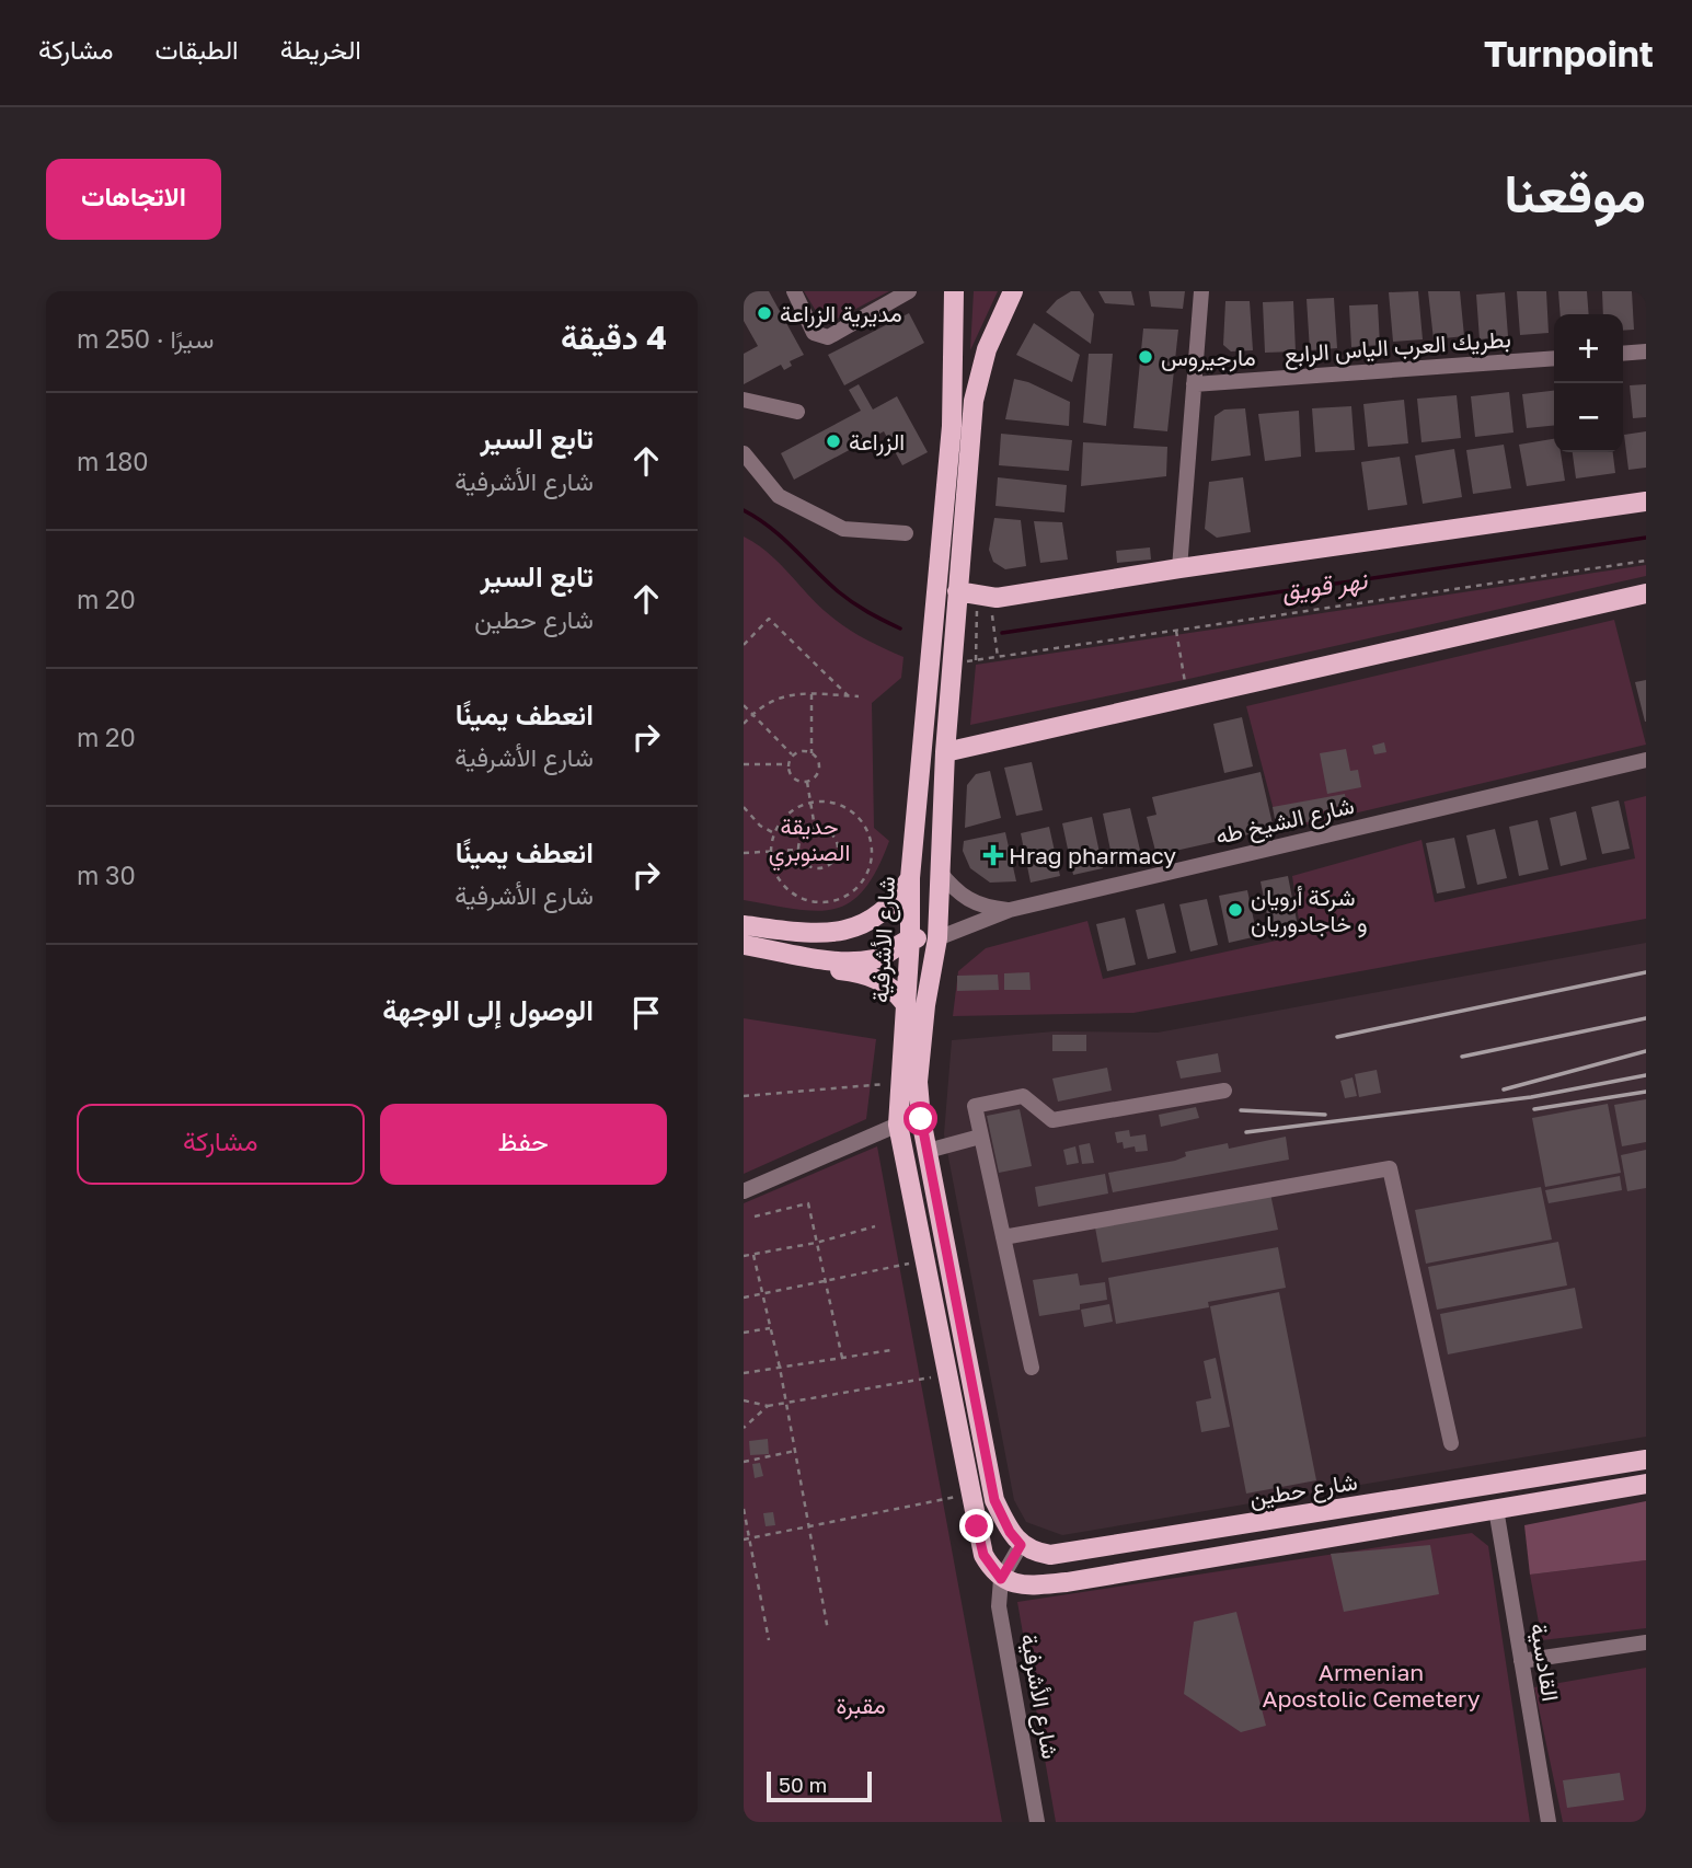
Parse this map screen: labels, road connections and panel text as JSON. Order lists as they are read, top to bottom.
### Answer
{
  "streets": {
    "main road": ["شارع الأشرفية", "شارع حطين"],
    "street": ["بطريك العرب الياس الرابع", "شارع الشيخ طه", "القادسية"]
  },
  "crossings": [
    ["شارع الشيخ طه", "شارع الأشرفية"],
    ["شارع الأشرفية", "شارع حطين"]
  ],
  "water": ["نهر قويق"],
  "parks": ["حديقة الصنوبري", "Armenian Apostolic Cemetery", "مقبرة"],
  "places": {
    "other": [
      "مديرية الزراعة",
      "مارجيروس",
      "الزراعة",
      "شركة أرويان و خاجادوريان"
    ],
    "health": ["Hrag pharmacy"]
  },
  "scale_bar": "50 m",
  "page": {
    "header": "Turnpoint",
    "nav": ["الخريطة", "الطبقات", "مشاركة"],
    "title": "موقعنا",
    "buttons": [
      "الاتجاهات",
      ["حفظ", "مشاركة"]
    ],
    "heading": ["4 دقيقة", "سيرًا · 250 m"],
    "map_buttons": ["+", "−"],
    "list": [
      ["تابع السير", "شارع الأشرفية", "180 m"],
      ["تابع السير", "شارع حطين", "20 m"],
      ["انعطف يمينًا", "شارع الأشرفية", "20 m"],
      ["انعطف يمينًا", "شارع الأشرفية", "30 m"],
      "الوصول إلى الوجهة"
    ],
    "scale": "50 m"
  }
}
